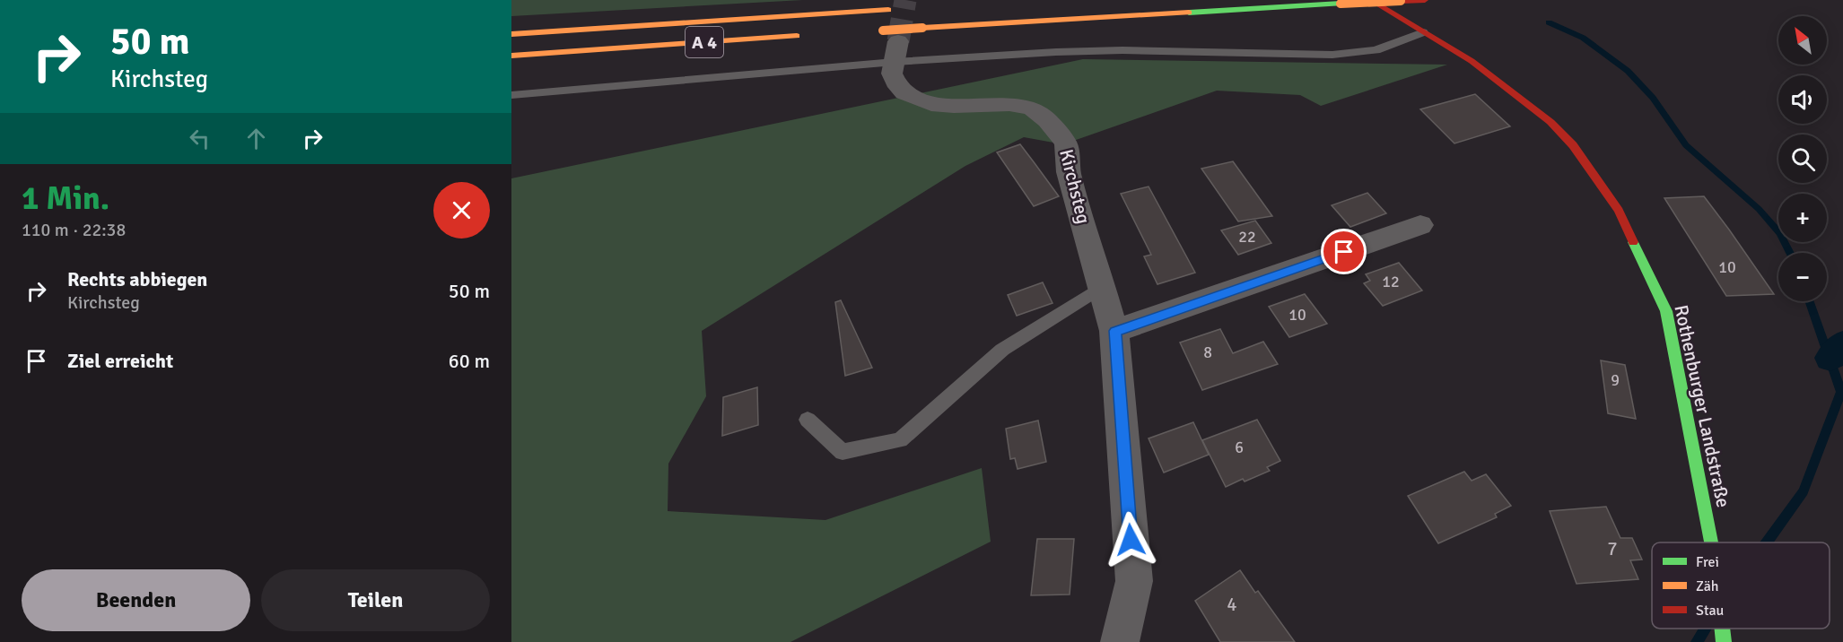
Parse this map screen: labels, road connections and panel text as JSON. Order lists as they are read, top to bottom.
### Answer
{
  "streets": {
    "main road": ["A 4", "Rothenburger Landstraße"],
    "street": ["Kirchsteg"]
  },
  "house_numbers": [
    "22",
    "10",
    "12",
    "10",
    "8",
    "9",
    "6",
    "7",
    "4"
  ],
  "legend": ["Frei", "Zäh", "Stau"],
  "north": "top left",
  "page": {
    "turn": ["50 m", "Kirchsteg"],
    "map_buttons": ["+", "−"],
    "heading": ["1 Min.", "110 m · 22:38"],
    "list": [
      {
        "name": "Rechts abbiegen",
        "note": "Kirchsteg",
        "value": "50 m"
      },
      {
        "name": "Ziel erreicht",
        "value": "60 m"
      }
    ],
    "buttons": ["Beenden", "Teilen"]
  }
}
